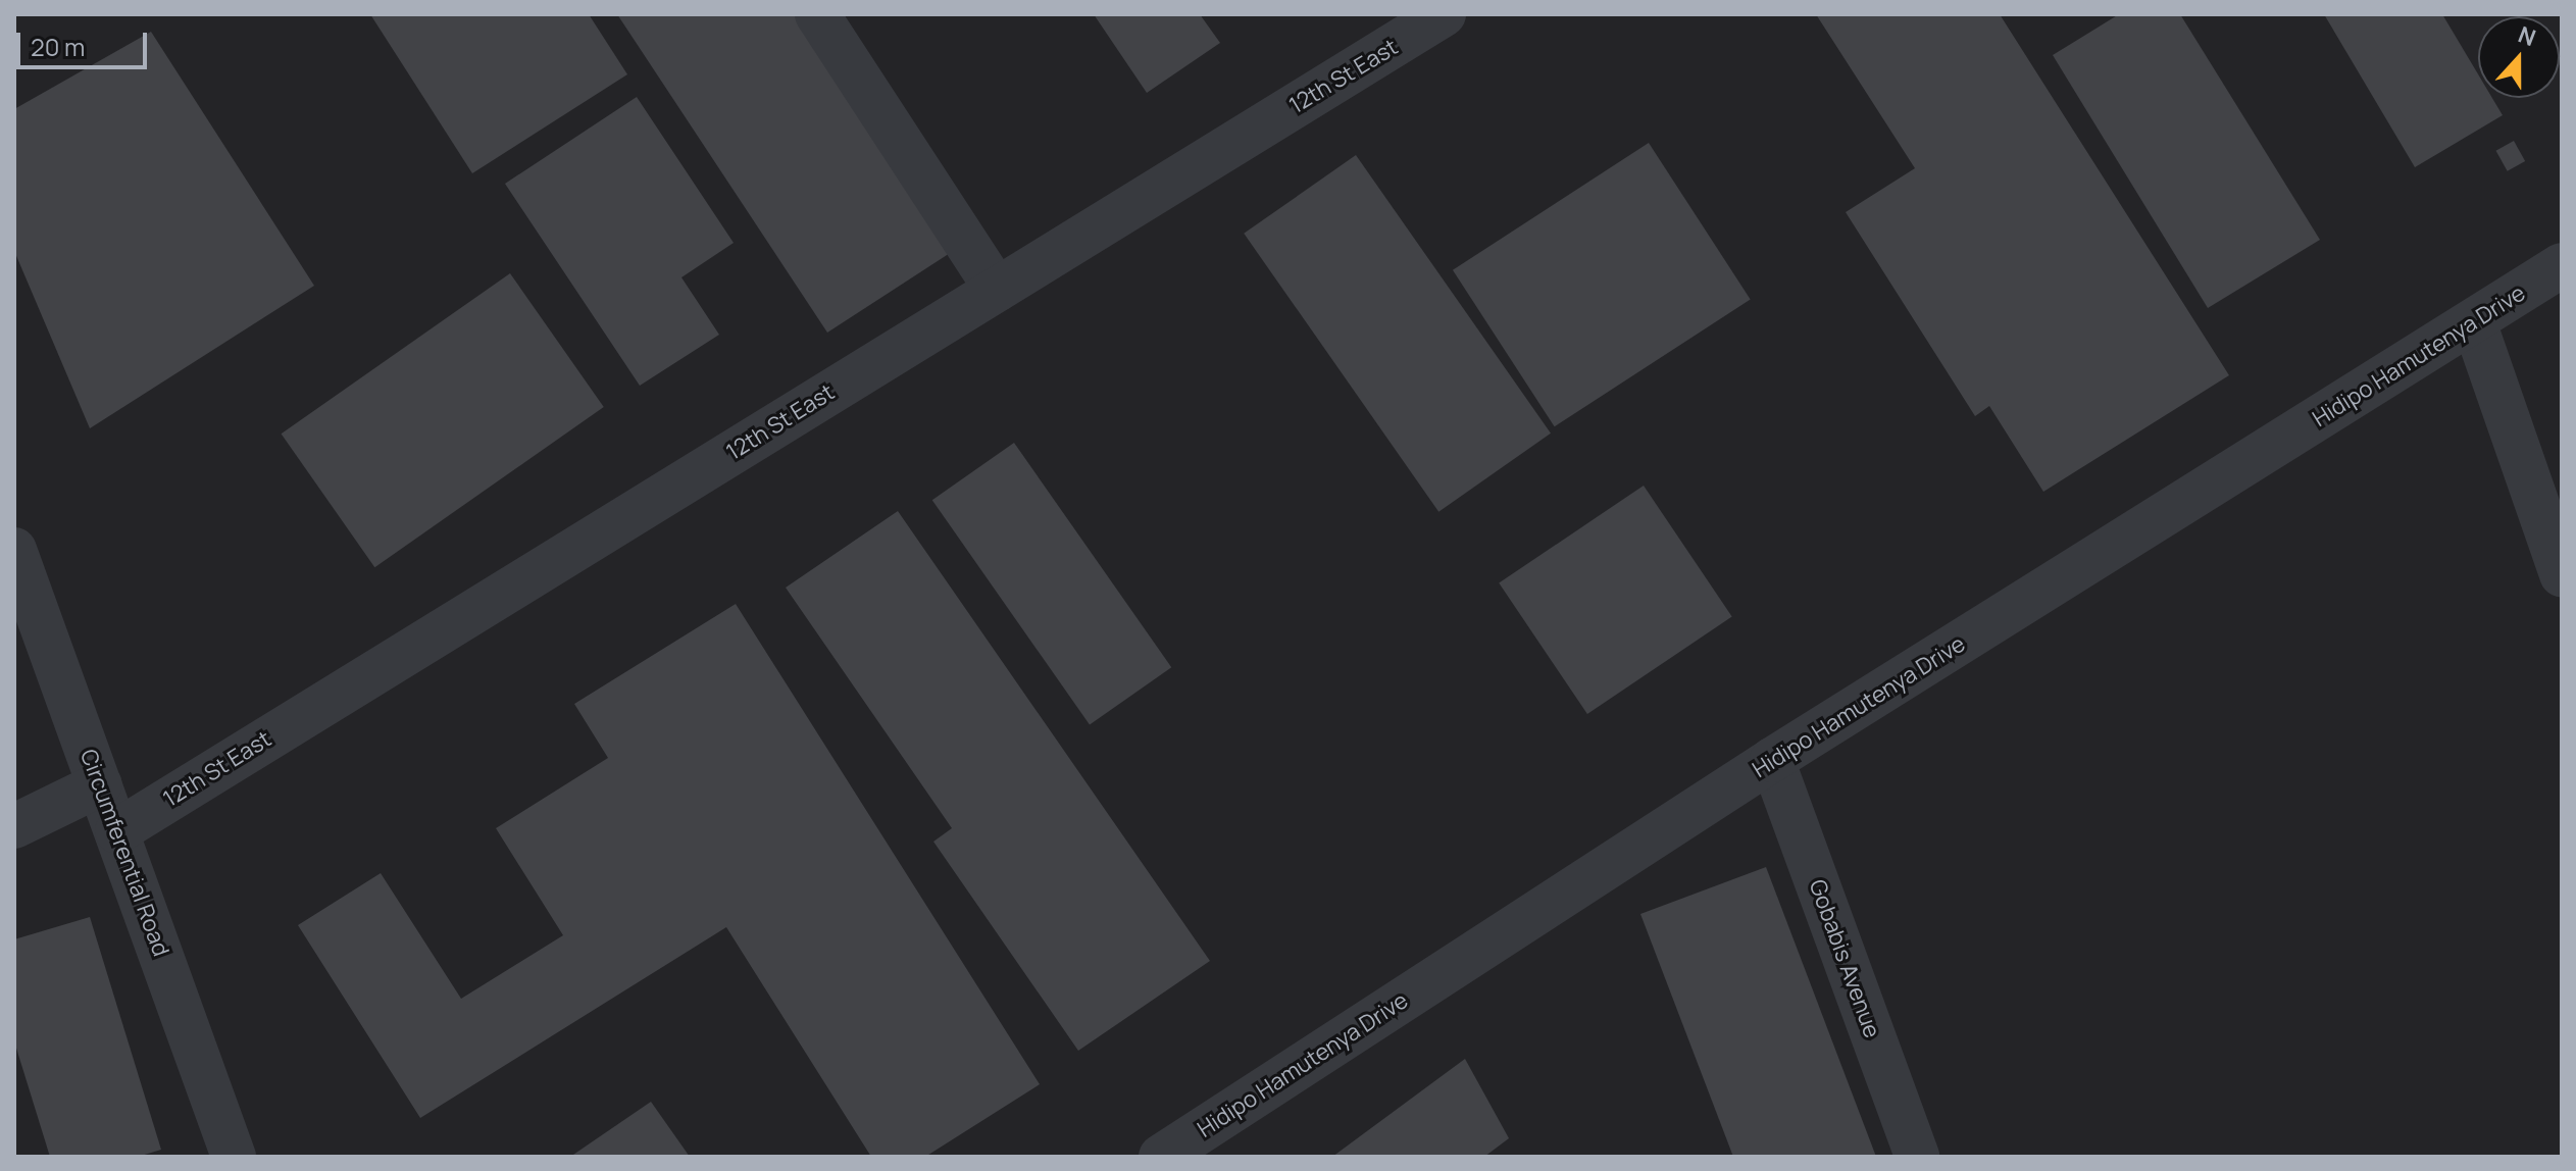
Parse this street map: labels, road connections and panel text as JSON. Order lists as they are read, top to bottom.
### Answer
{
  "streets": {
    "street": [
      "12th St East",
      "Hidipo Hamutenya Drive",
      "Circumferential Road",
      "Gobabis Avenue"
    ]
  },
  "crossings": [
    ["12th St East", "Circumferential Road"],
    ["Hidipo Hamutenya Drive", "Gobabis Avenue"]
  ],
  "scale_bar": "20 m",
  "north": "top"
}
